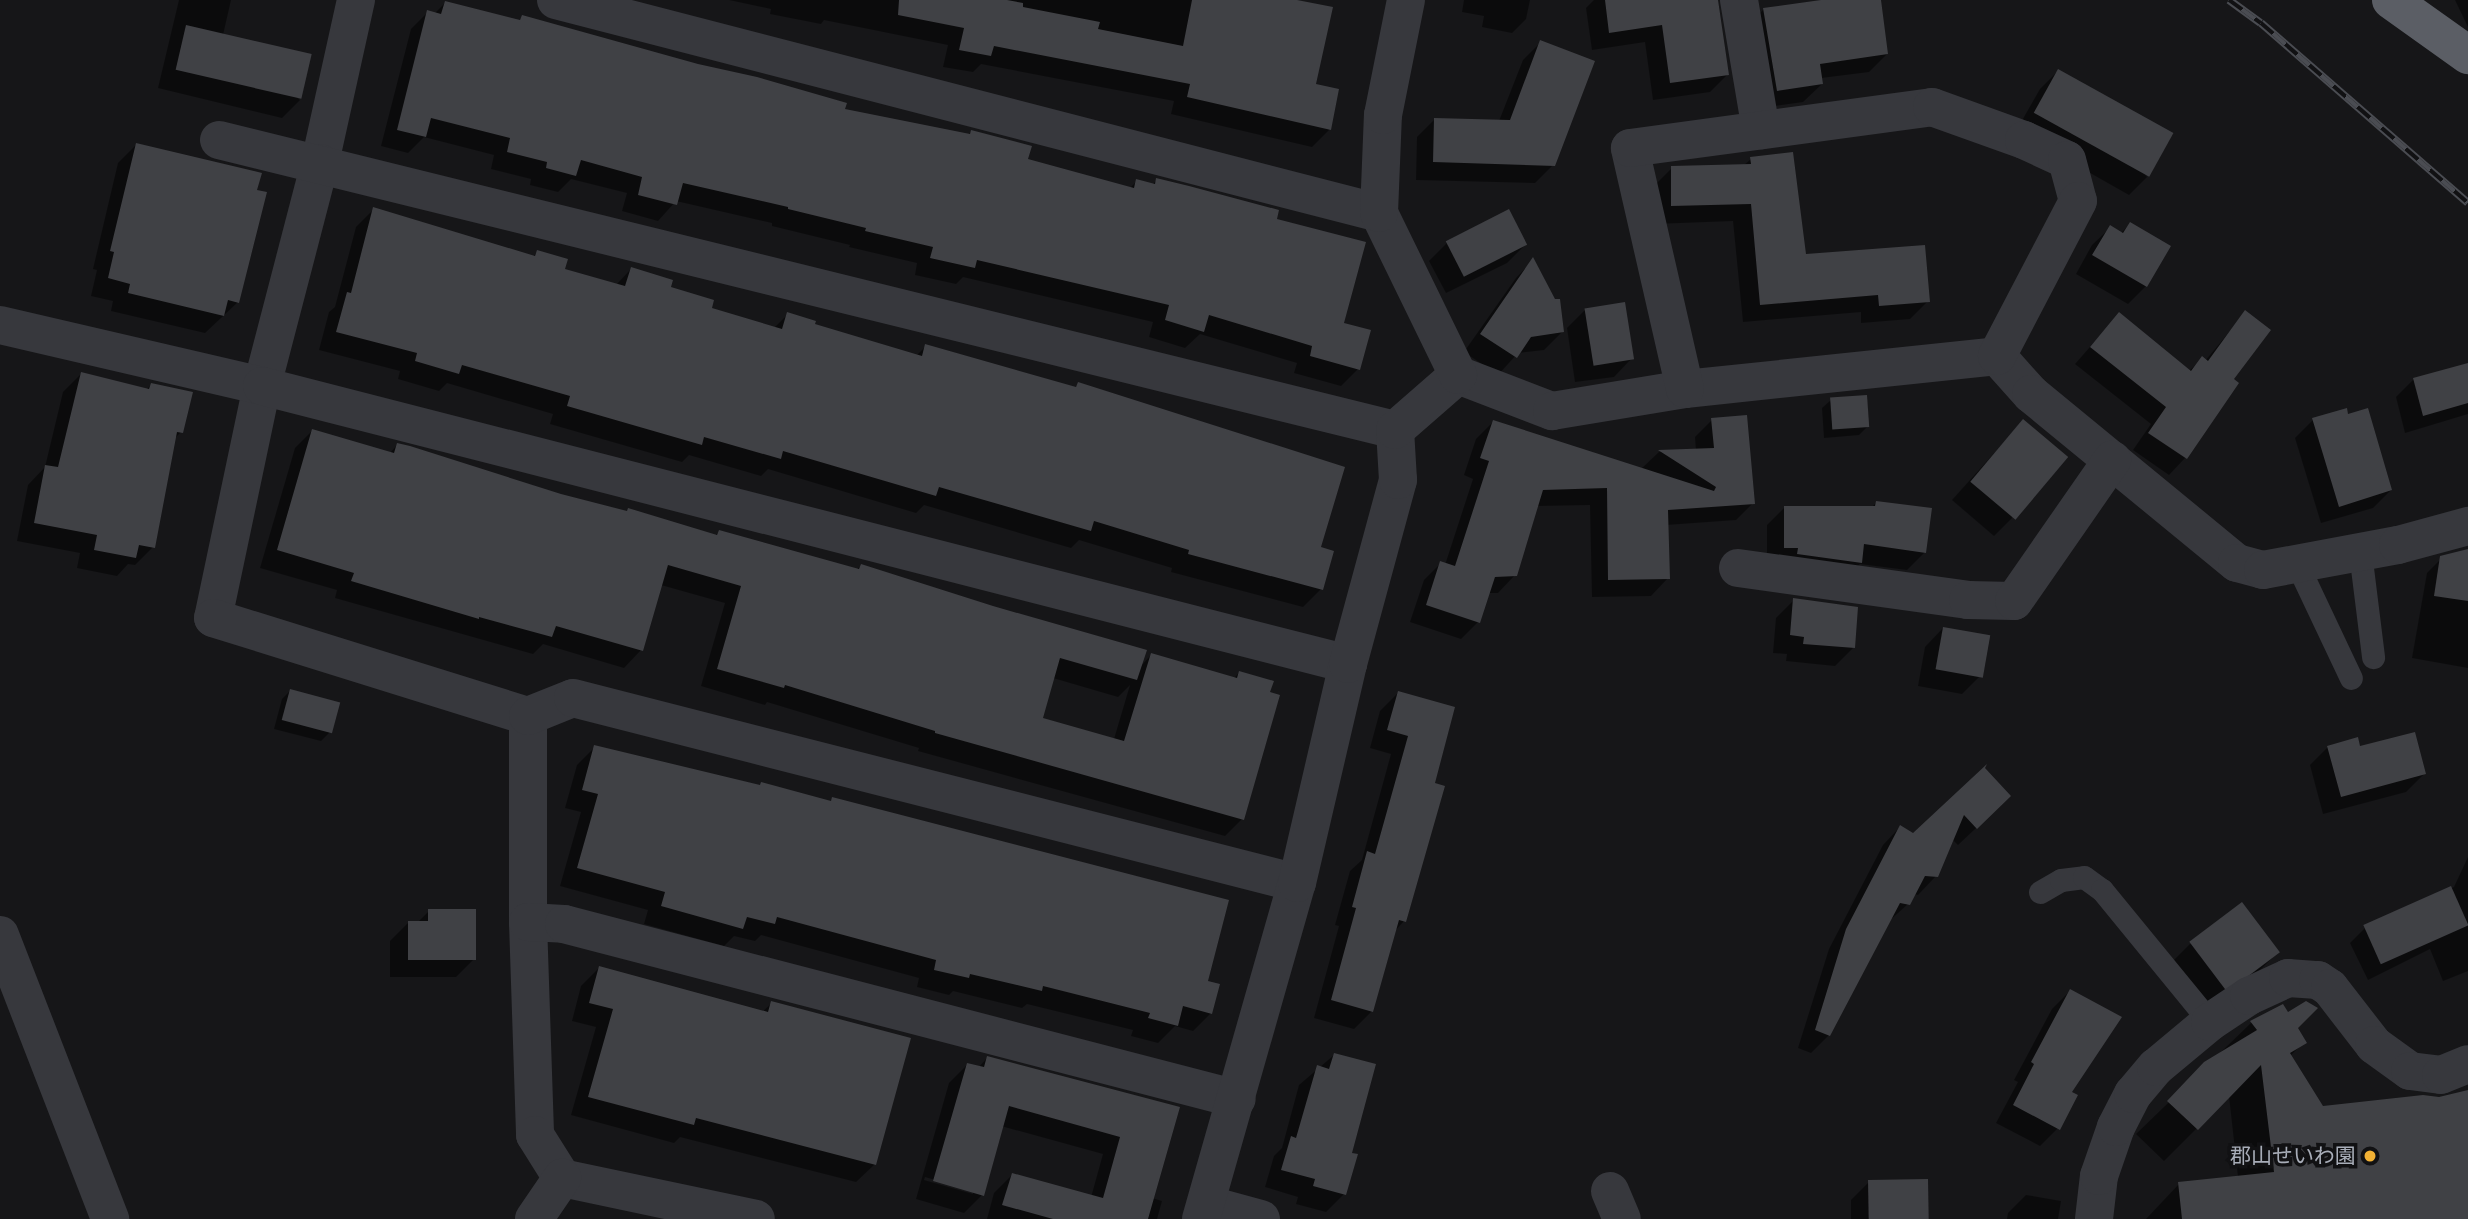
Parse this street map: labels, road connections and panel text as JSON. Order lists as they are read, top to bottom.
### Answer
{
  "places": ["郡山せいわ園"]
}
